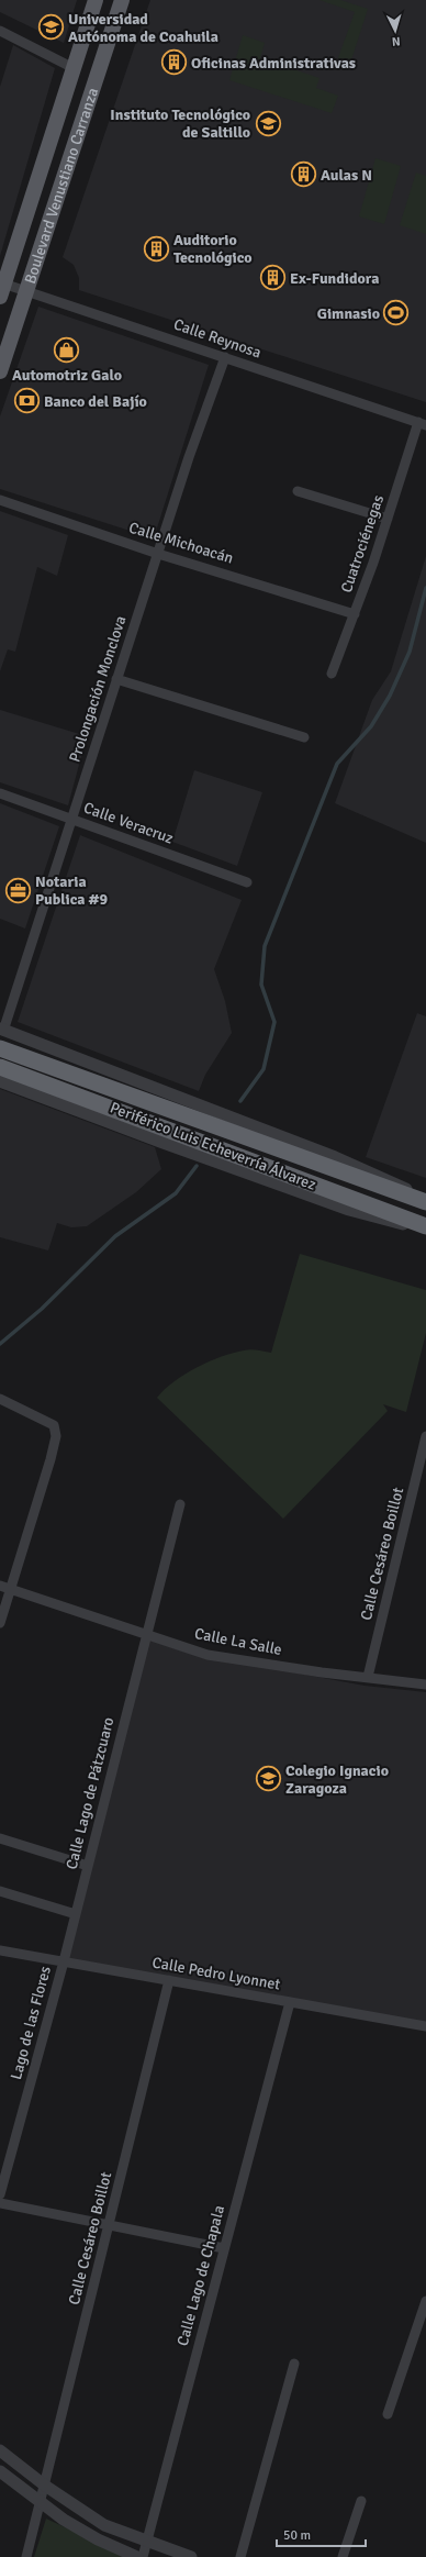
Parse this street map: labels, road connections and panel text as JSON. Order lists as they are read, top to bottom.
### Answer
{
  "streets": {
    "highway": ["Periférico Luis Echeverría Álvarez"],
    "main road": ["Boulevard Venustiano Carranza"],
    "street": [
      "Calle Reynosa",
      "Calle Michoacán",
      "Cuatrociénegas",
      "Prolongación Monclova",
      "Calle Veracruz",
      "Calle Cesáreo Boillot",
      "Calle La Salle",
      "Calle Lago de Pátzcuaro",
      "Calle Pedro Lyonnet",
      "Lago de las Flores",
      "Calle Lago de Chapala"
    ]
  },
  "crossings": [
    ["Boulevard Venustiano Carranza", "Calle Reynosa"],
    ["Calle Reynosa", "Cuatrociénegas"],
    ["Calle Reynosa", "Prolongación Monclova"],
    ["Calle Michoacán", "Cuatrociénegas"],
    ["Calle Michoacán", "Prolongación Monclova"],
    ["Prolongación Monclova", "Calle Veracruz"],
    ["Calle Cesáreo Boillot", "Calle La Salle"],
    ["Calle Cesáreo Boillot", "Calle Pedro Lyonnet"],
    ["Calle La Salle", "Calle Lago de Pátzcuaro"],
    ["Calle Lago de Pátzcuaro", "Calle Pedro Lyonnet"],
    ["Calle Lago de Pátzcuaro", "Lago de las Flores"],
    ["Calle Pedro Lyonnet", "Lago de las Flores"],
    ["Calle Pedro Lyonnet", "Calle Lago de Chapala"]
  ],
  "places": {
    "school or university": ["Universidad Autónoma de Coahuila", "Instituto Tecnológico de Saltillo", "Colegio Ignacio Zaragoza"],
    "building": [
      "Oficinas Administrativas",
      "Aulas N",
      "Auditorio Tecnológico",
      "Ex-Fundidora"
    ],
    "sports": ["Gimnasio"],
    "shop": ["Automotriz Galo"],
    "bank": ["Banco del Bajío"],
    "office": ["Notaria Publica #9"]
  },
  "scale_bar": "50 m",
  "north": "bottom"
}
